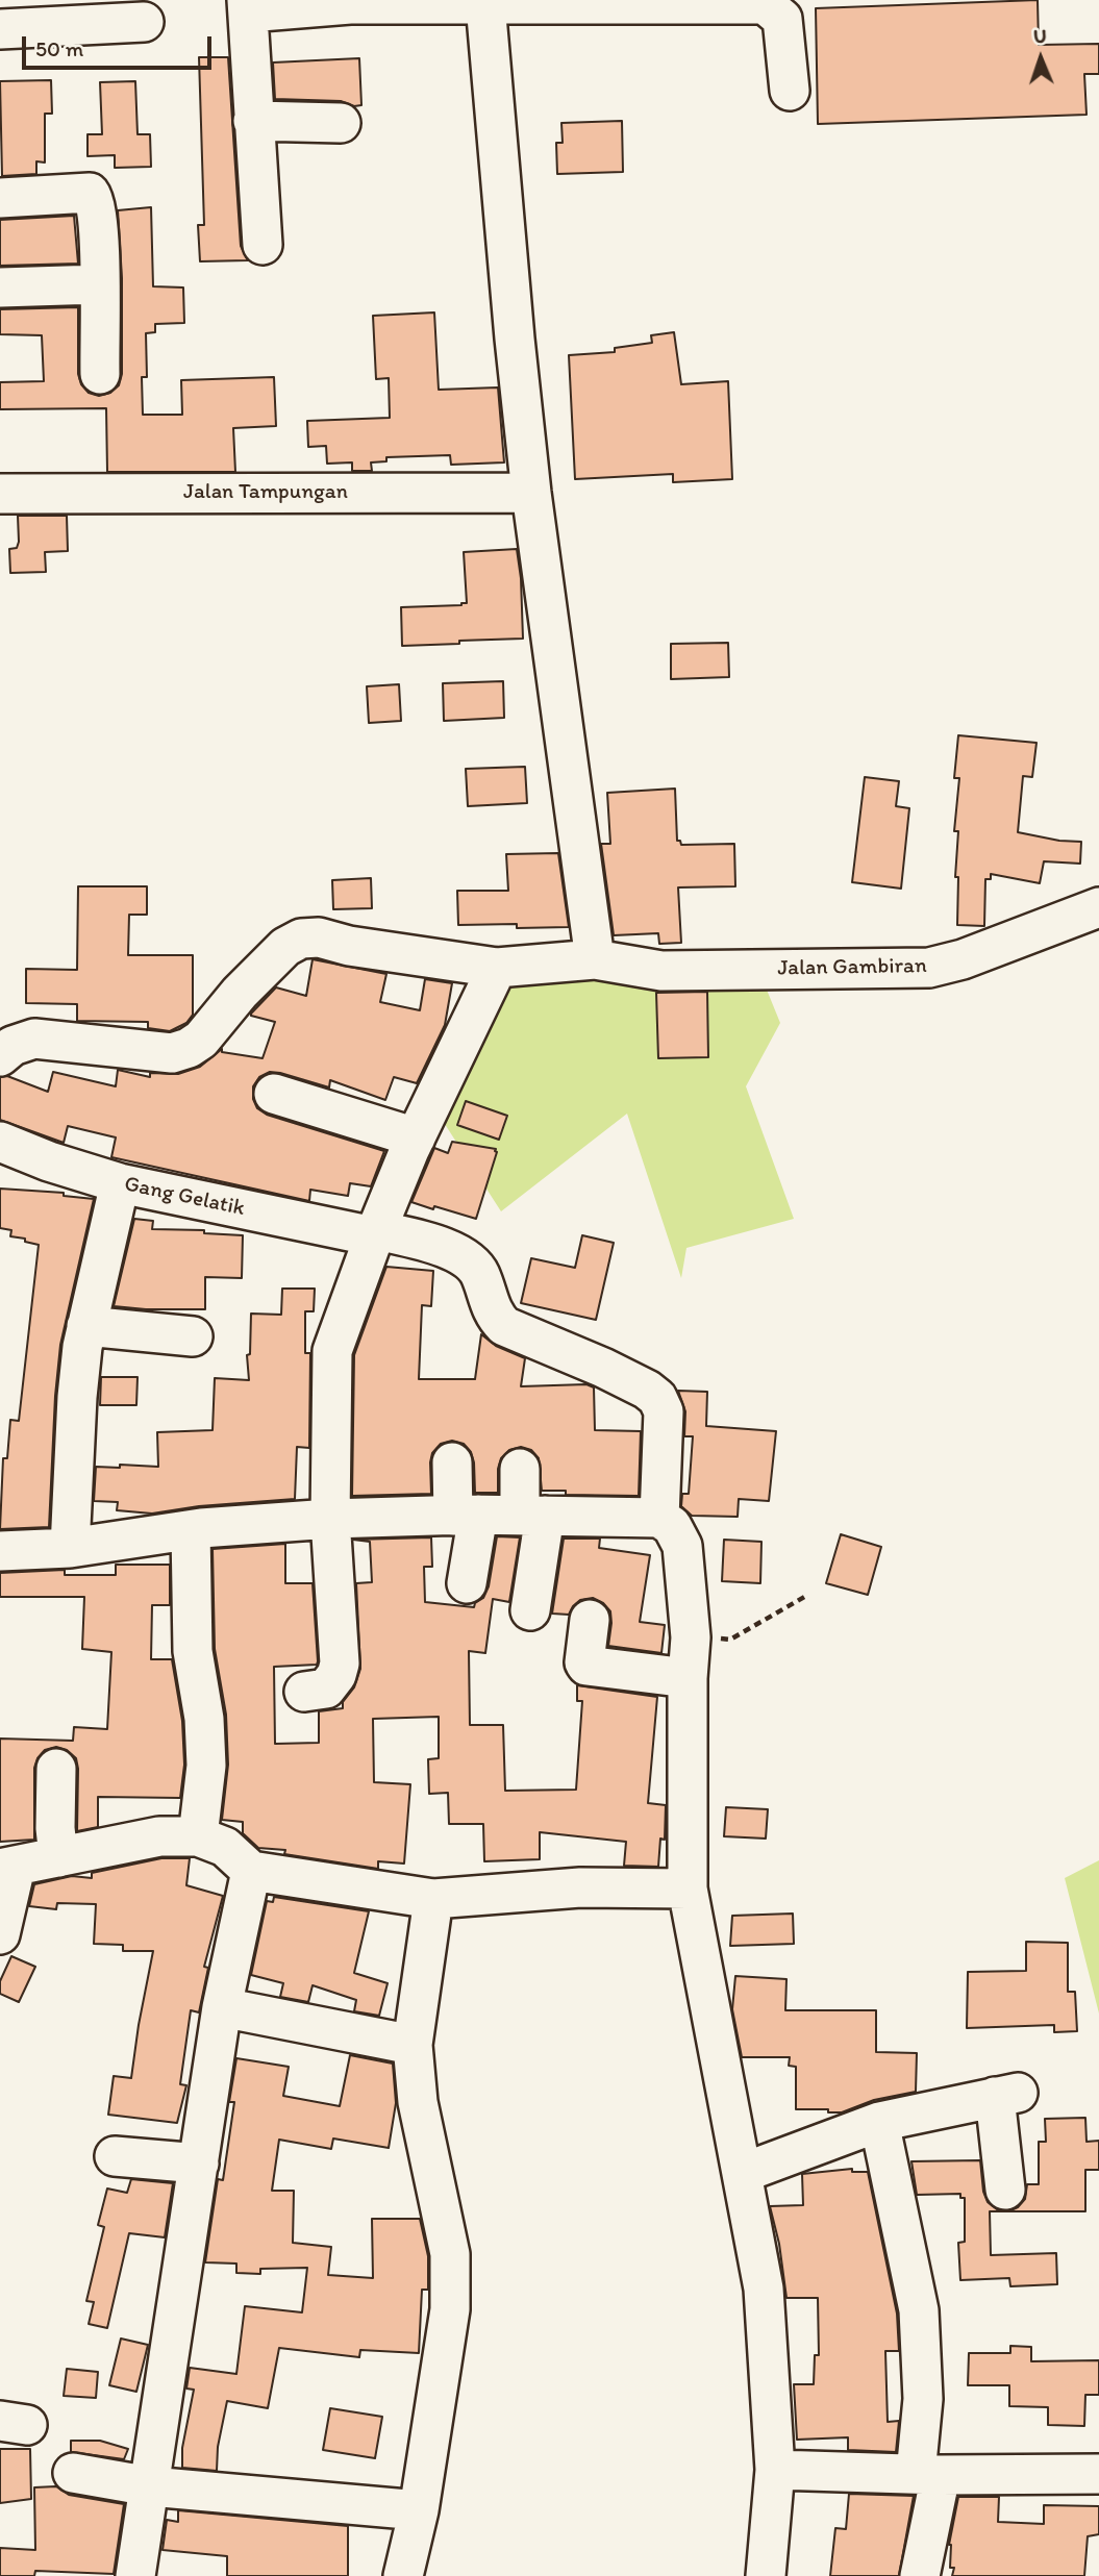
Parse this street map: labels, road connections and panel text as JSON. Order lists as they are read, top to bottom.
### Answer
{
  "streets": {
    "street": ["Jalan Tampungan", "Jalan Gambiran", "Gang Gelatik"]
  },
  "scale_bar": "50 m",
  "north": "top"
}
